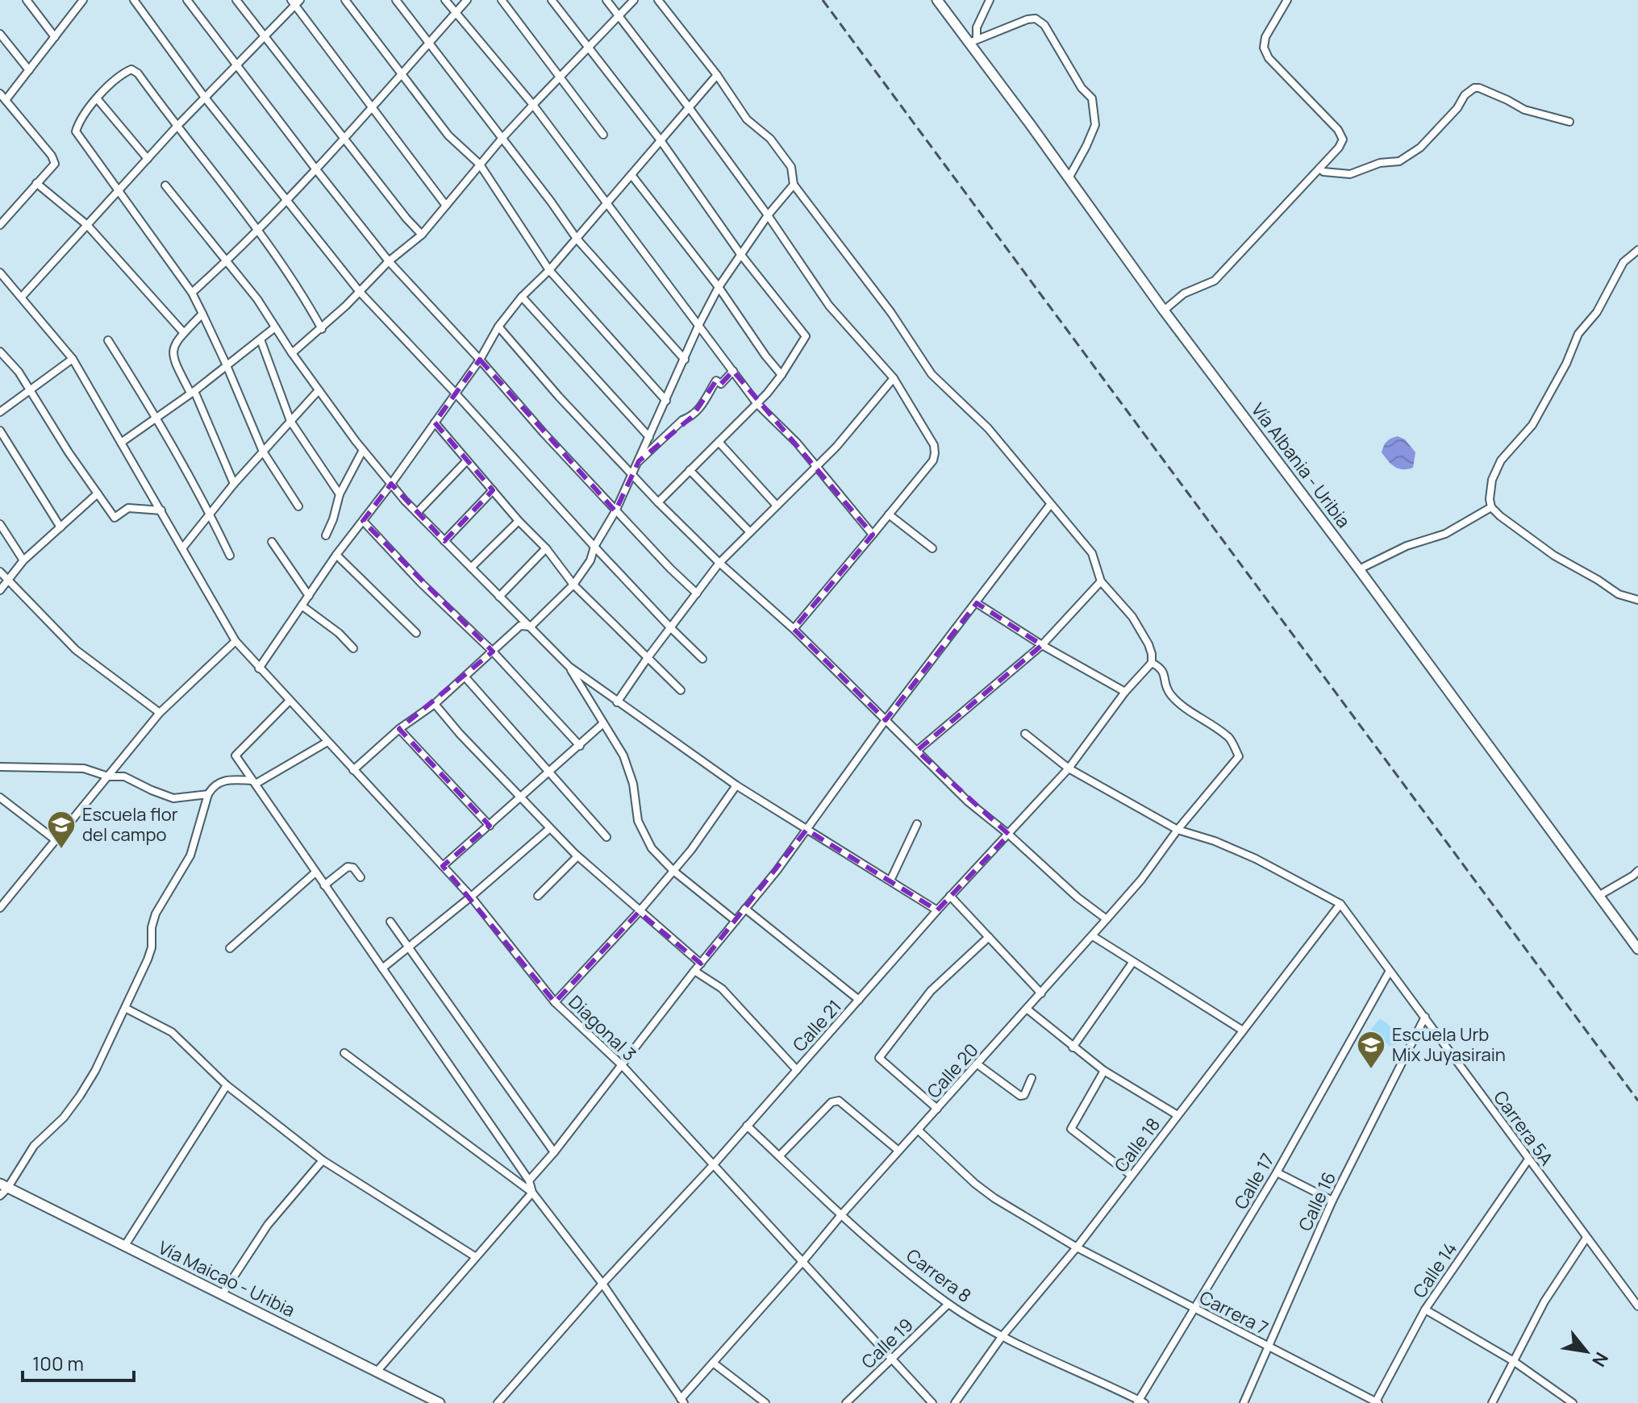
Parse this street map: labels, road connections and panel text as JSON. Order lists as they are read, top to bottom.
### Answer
{
  "streets": {
    "main road": ["Vía Albania - Uribia", "Vía Maicao - Uribia"],
    "street": [
      "Calle 21",
      "Diagonal 3",
      "Calle 20",
      "Carrera 5A",
      "Calle 18",
      "Calle 17",
      "Calle 16",
      "Calle 14",
      "Carrera 8",
      "Carrera 7",
      "Calle 19"
    ]
  },
  "crossings": [
    ["Calle 21", "Diagonal 3"],
    ["Calle 21", "Calle 20"],
    ["Calle 21", "Carrera 8"],
    ["Diagonal 3", "Calle 20"],
    ["Diagonal 3", "Calle 19"],
    ["Calle 20", "Carrera 8"],
    ["Calle 20", "Carrera 7"],
    ["Carrera 5A", "Calle 18"],
    ["Carrera 5A", "Calle 17"],
    ["Carrera 5A", "Calle 16"],
    ["Carrera 5A", "Calle 14"],
    ["Calle 18", "Carrera 8"],
    ["Calle 18", "Carrera 7"],
    ["Calle 17", "Carrera 8"],
    ["Calle 17", "Carrera 7"],
    ["Calle 16", "Carrera 7"],
    ["Calle 14", "Carrera 7"],
    ["Carrera 8", "Calle 19"]
  ],
  "places": {
    "school or university": ["Escuela flor del campo", "Escuela Urb Mix Juyasirain"]
  },
  "scale_bar": "100 m",
  "north": "bottom right"
}
